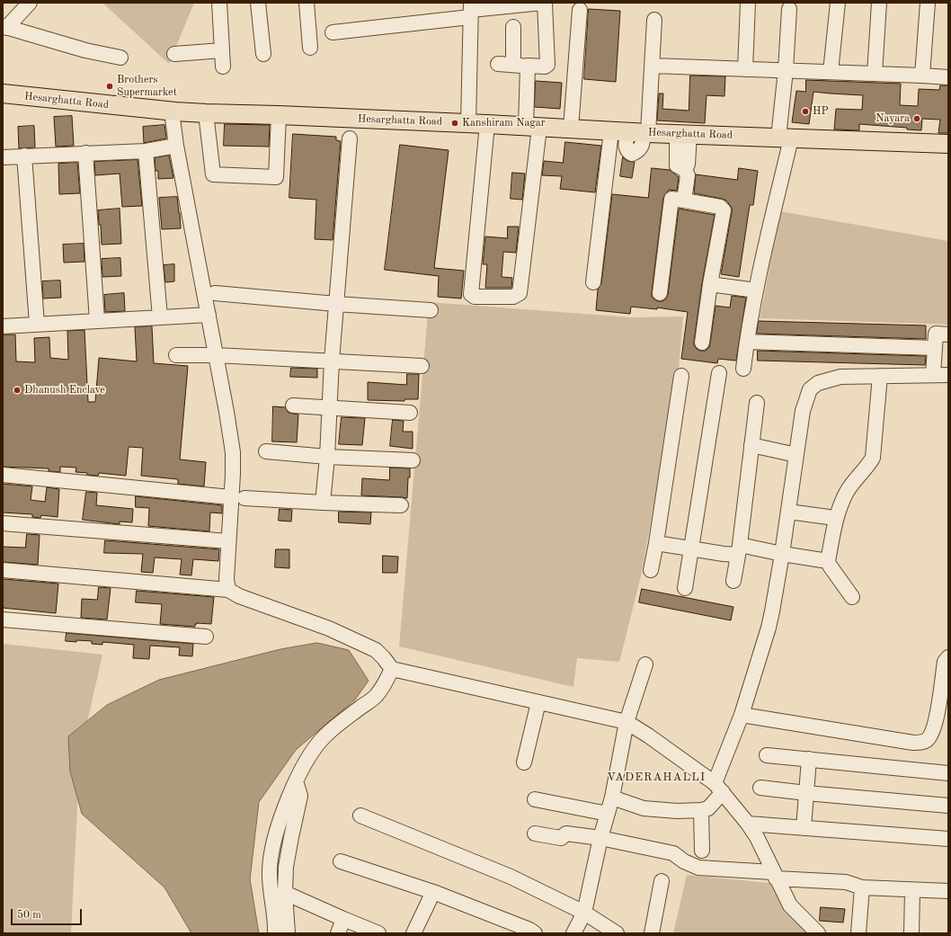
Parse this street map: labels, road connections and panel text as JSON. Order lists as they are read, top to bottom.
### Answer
{
  "streets": {
    "main road": ["Hesarghatta Road"]
  },
  "districts": ["VADERAHALLI"],
  "places": [
    "Brothers Supermarket",
    "HP",
    "Nayara",
    "Kanshiram Nagar",
    "Dhanush Enclave"
  ],
  "scale_bar": "50 m"
}
